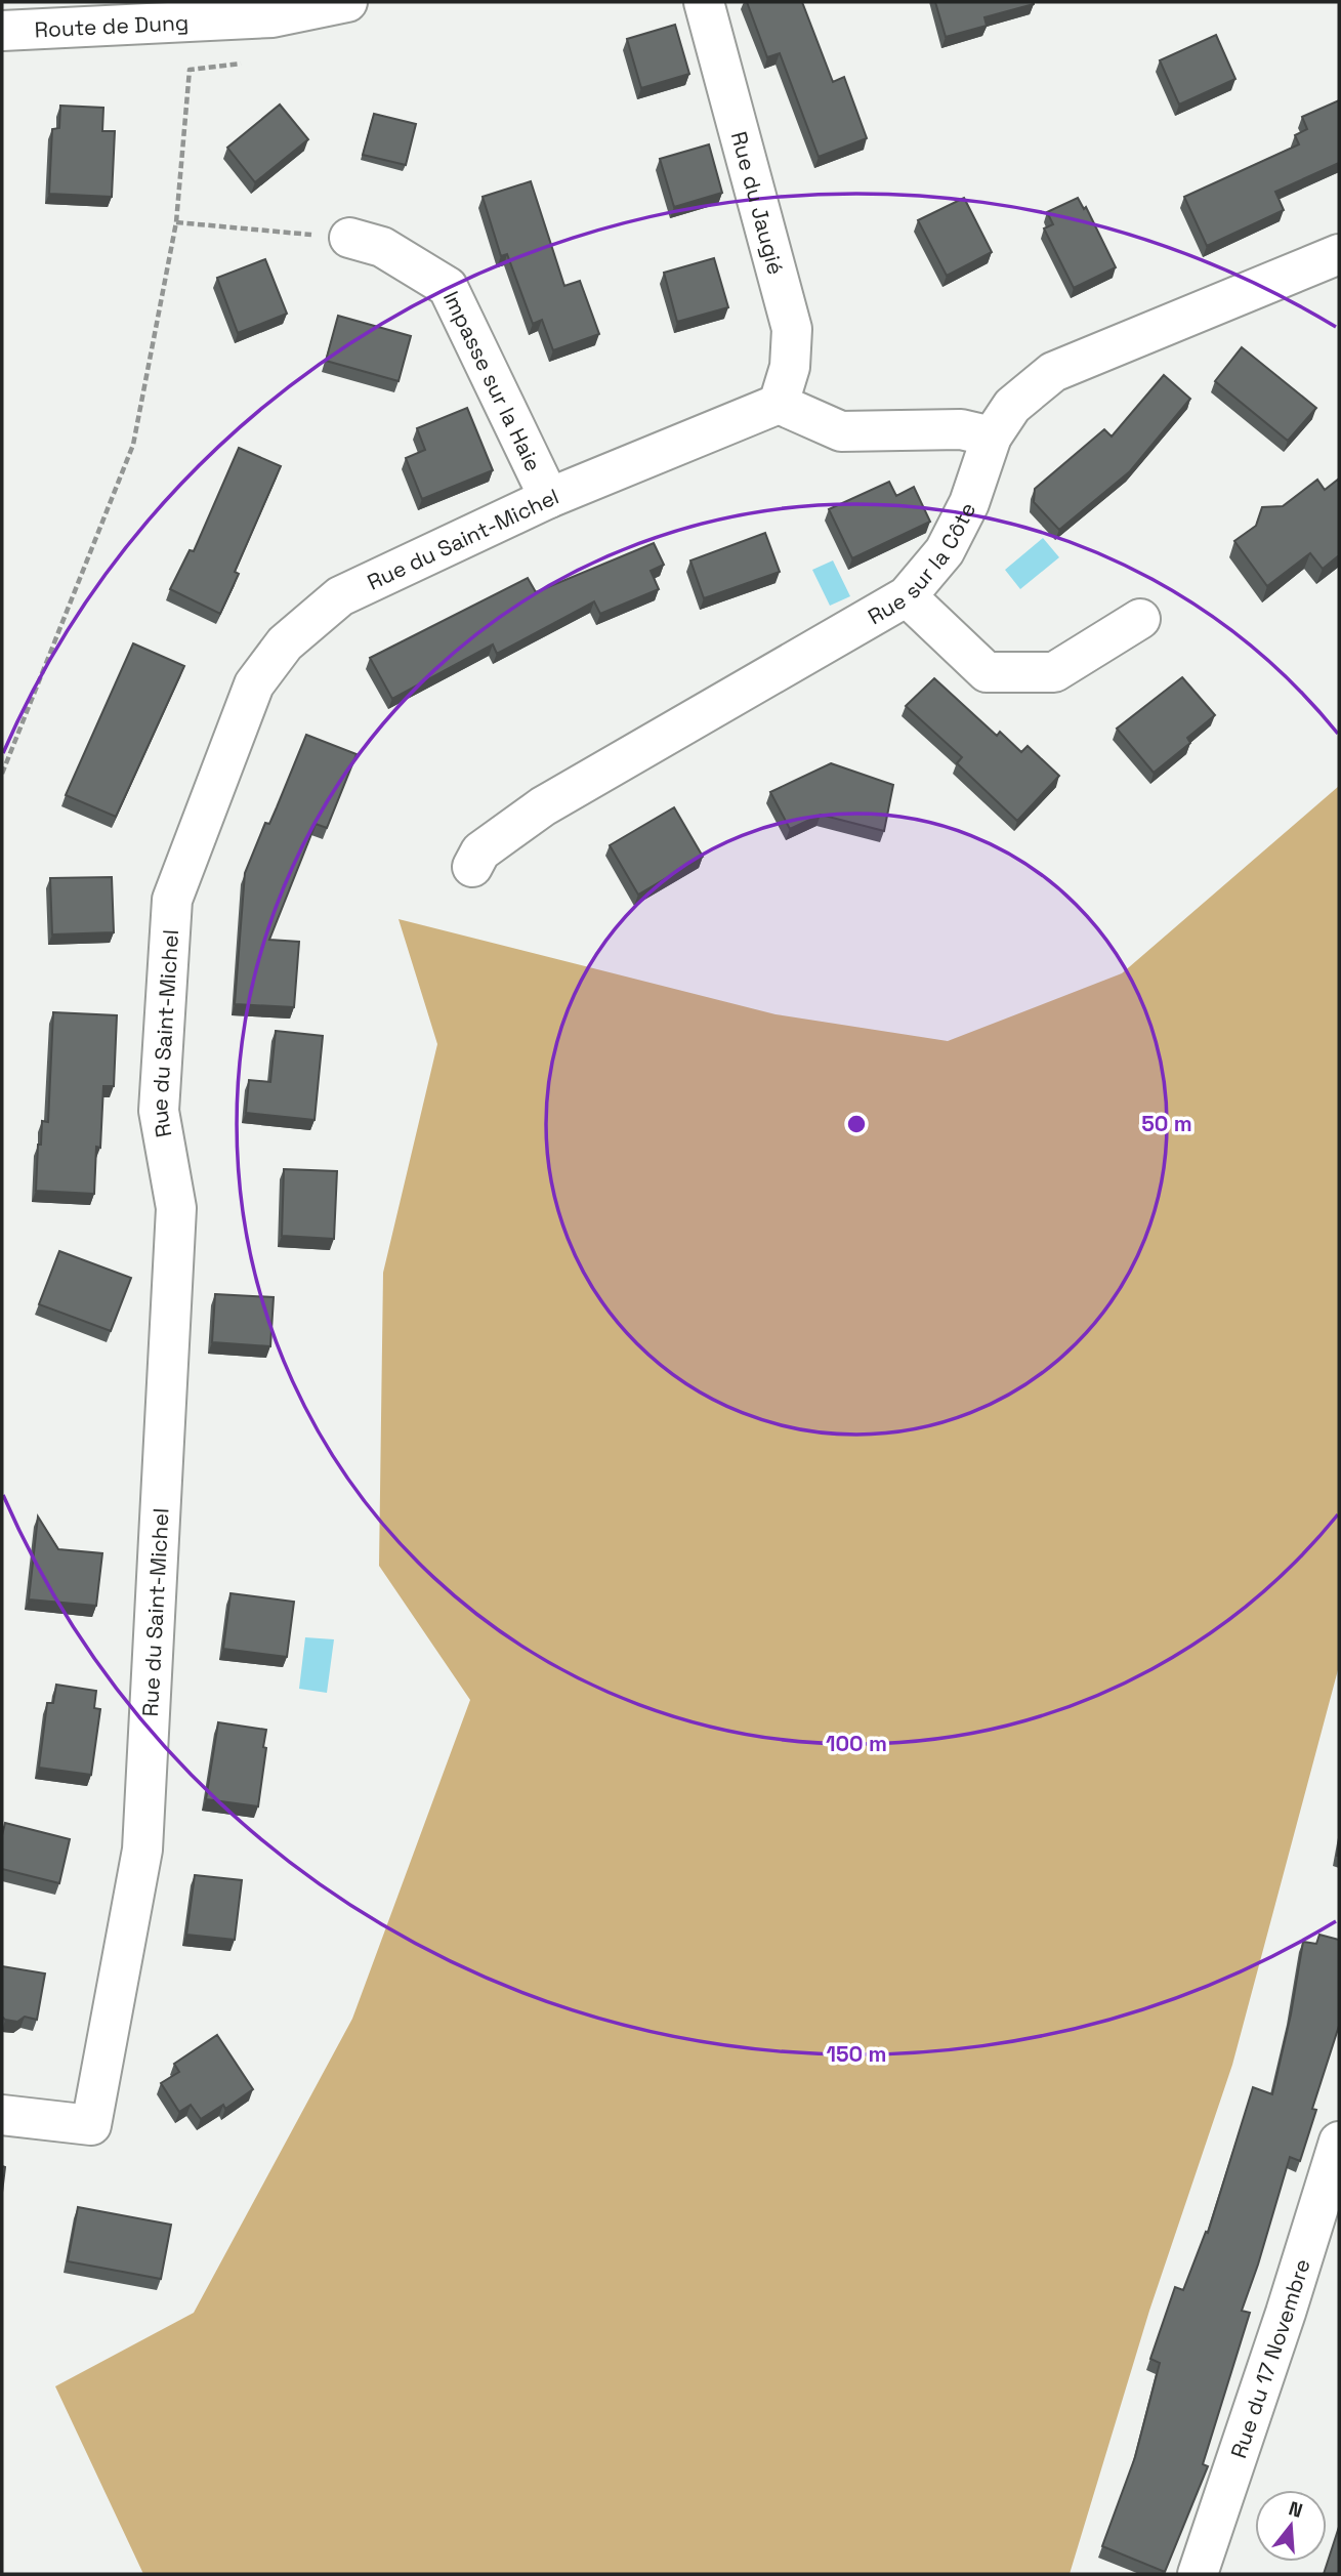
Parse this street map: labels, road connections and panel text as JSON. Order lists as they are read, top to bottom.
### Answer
{
  "streets": {
    "street": [
      "Route de Dung",
      "Rue du Jaugié",
      "Impasse sur la Haie",
      "Rue du Saint-Michel",
      "Rue sur la Côte",
      "Rue du 17 Novembre"
    ]
  },
  "crossings": [
    ["Rue du Jaugié", "Rue du Saint-Michel"],
    ["Impasse sur la Haie", "Rue du Saint-Michel"]
  ],
  "north": "top",
  "rings": ["50 m", "100 m", "150 m"]
}
